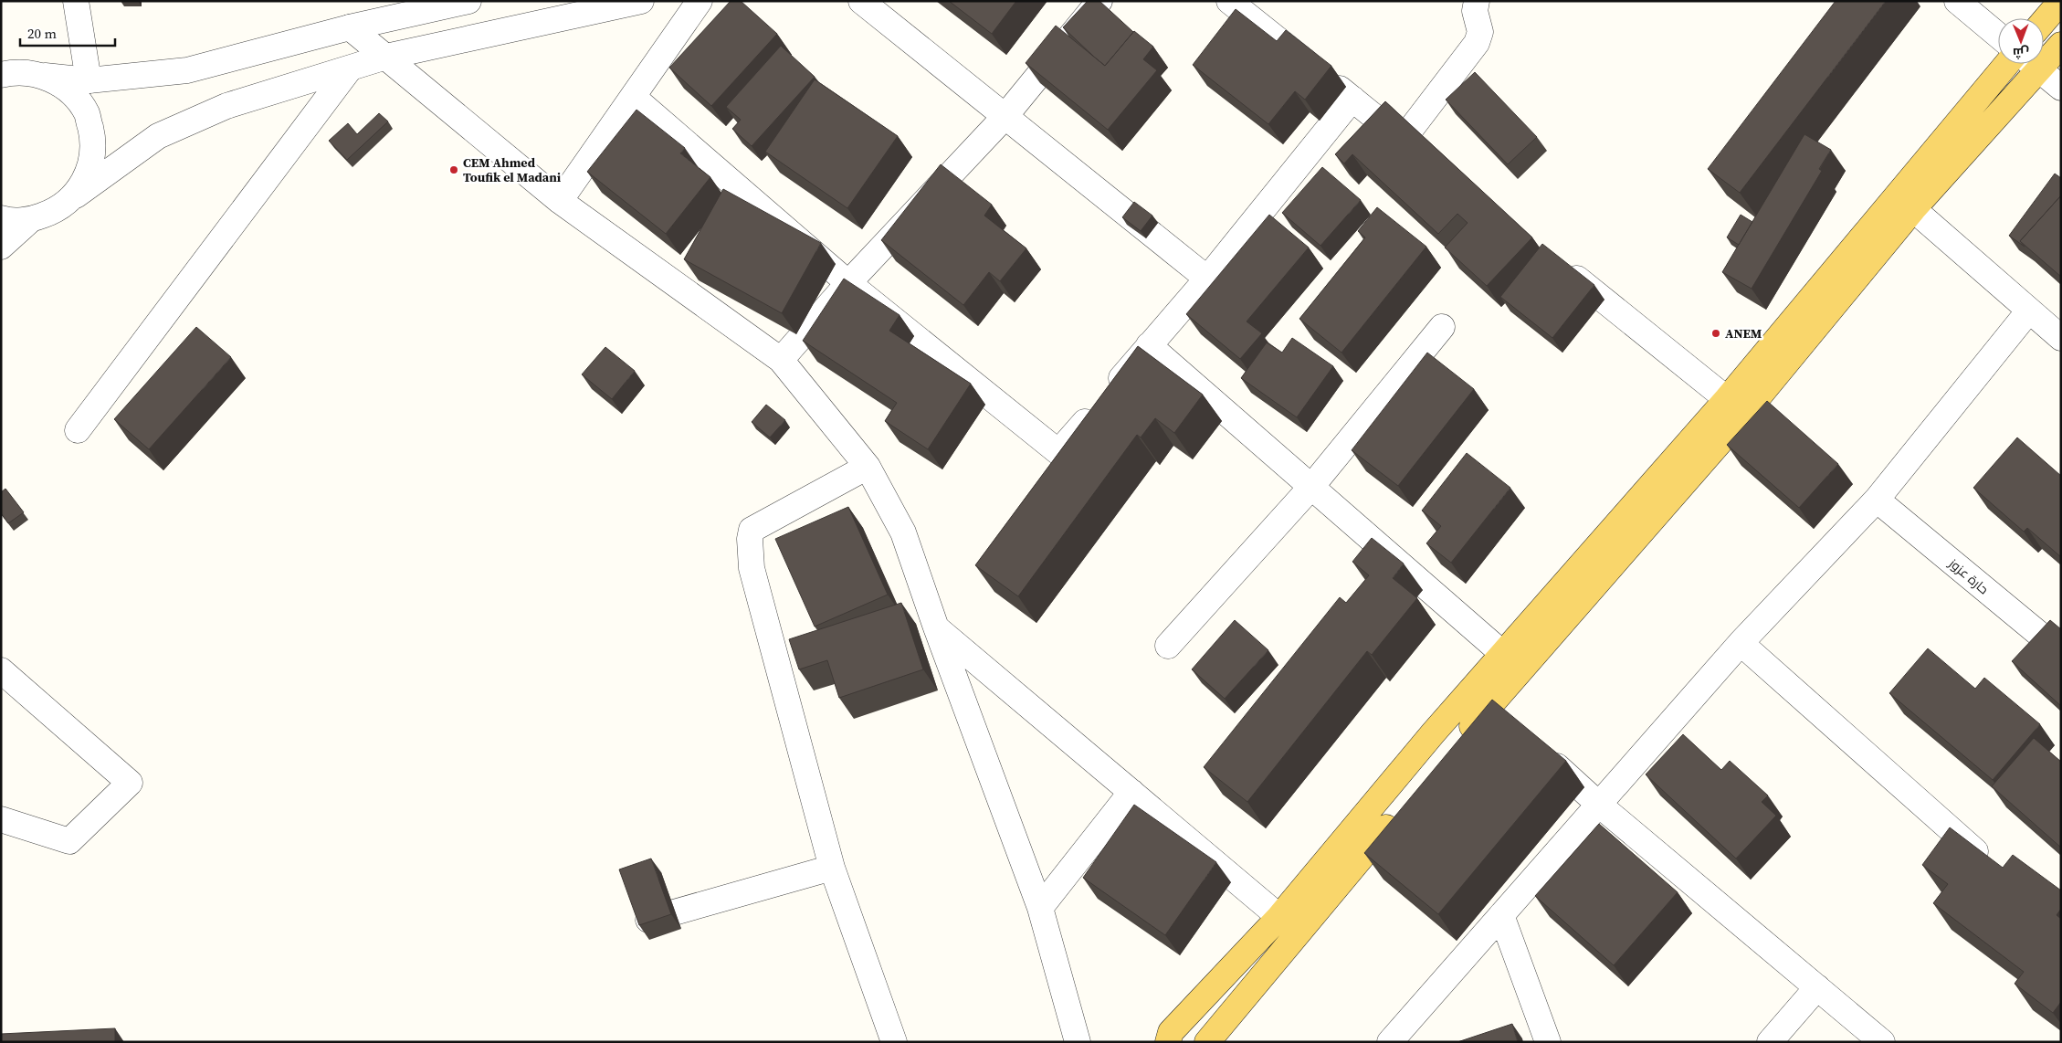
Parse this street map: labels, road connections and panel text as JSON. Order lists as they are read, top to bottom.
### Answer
{
  "streets": {
    "street": ["حارة عزوز"]
  },
  "places": ["CEM Ahmed Toufik el Madani", "ANEM"],
  "scale_bar": "20 m",
  "north": "bottom"
}
